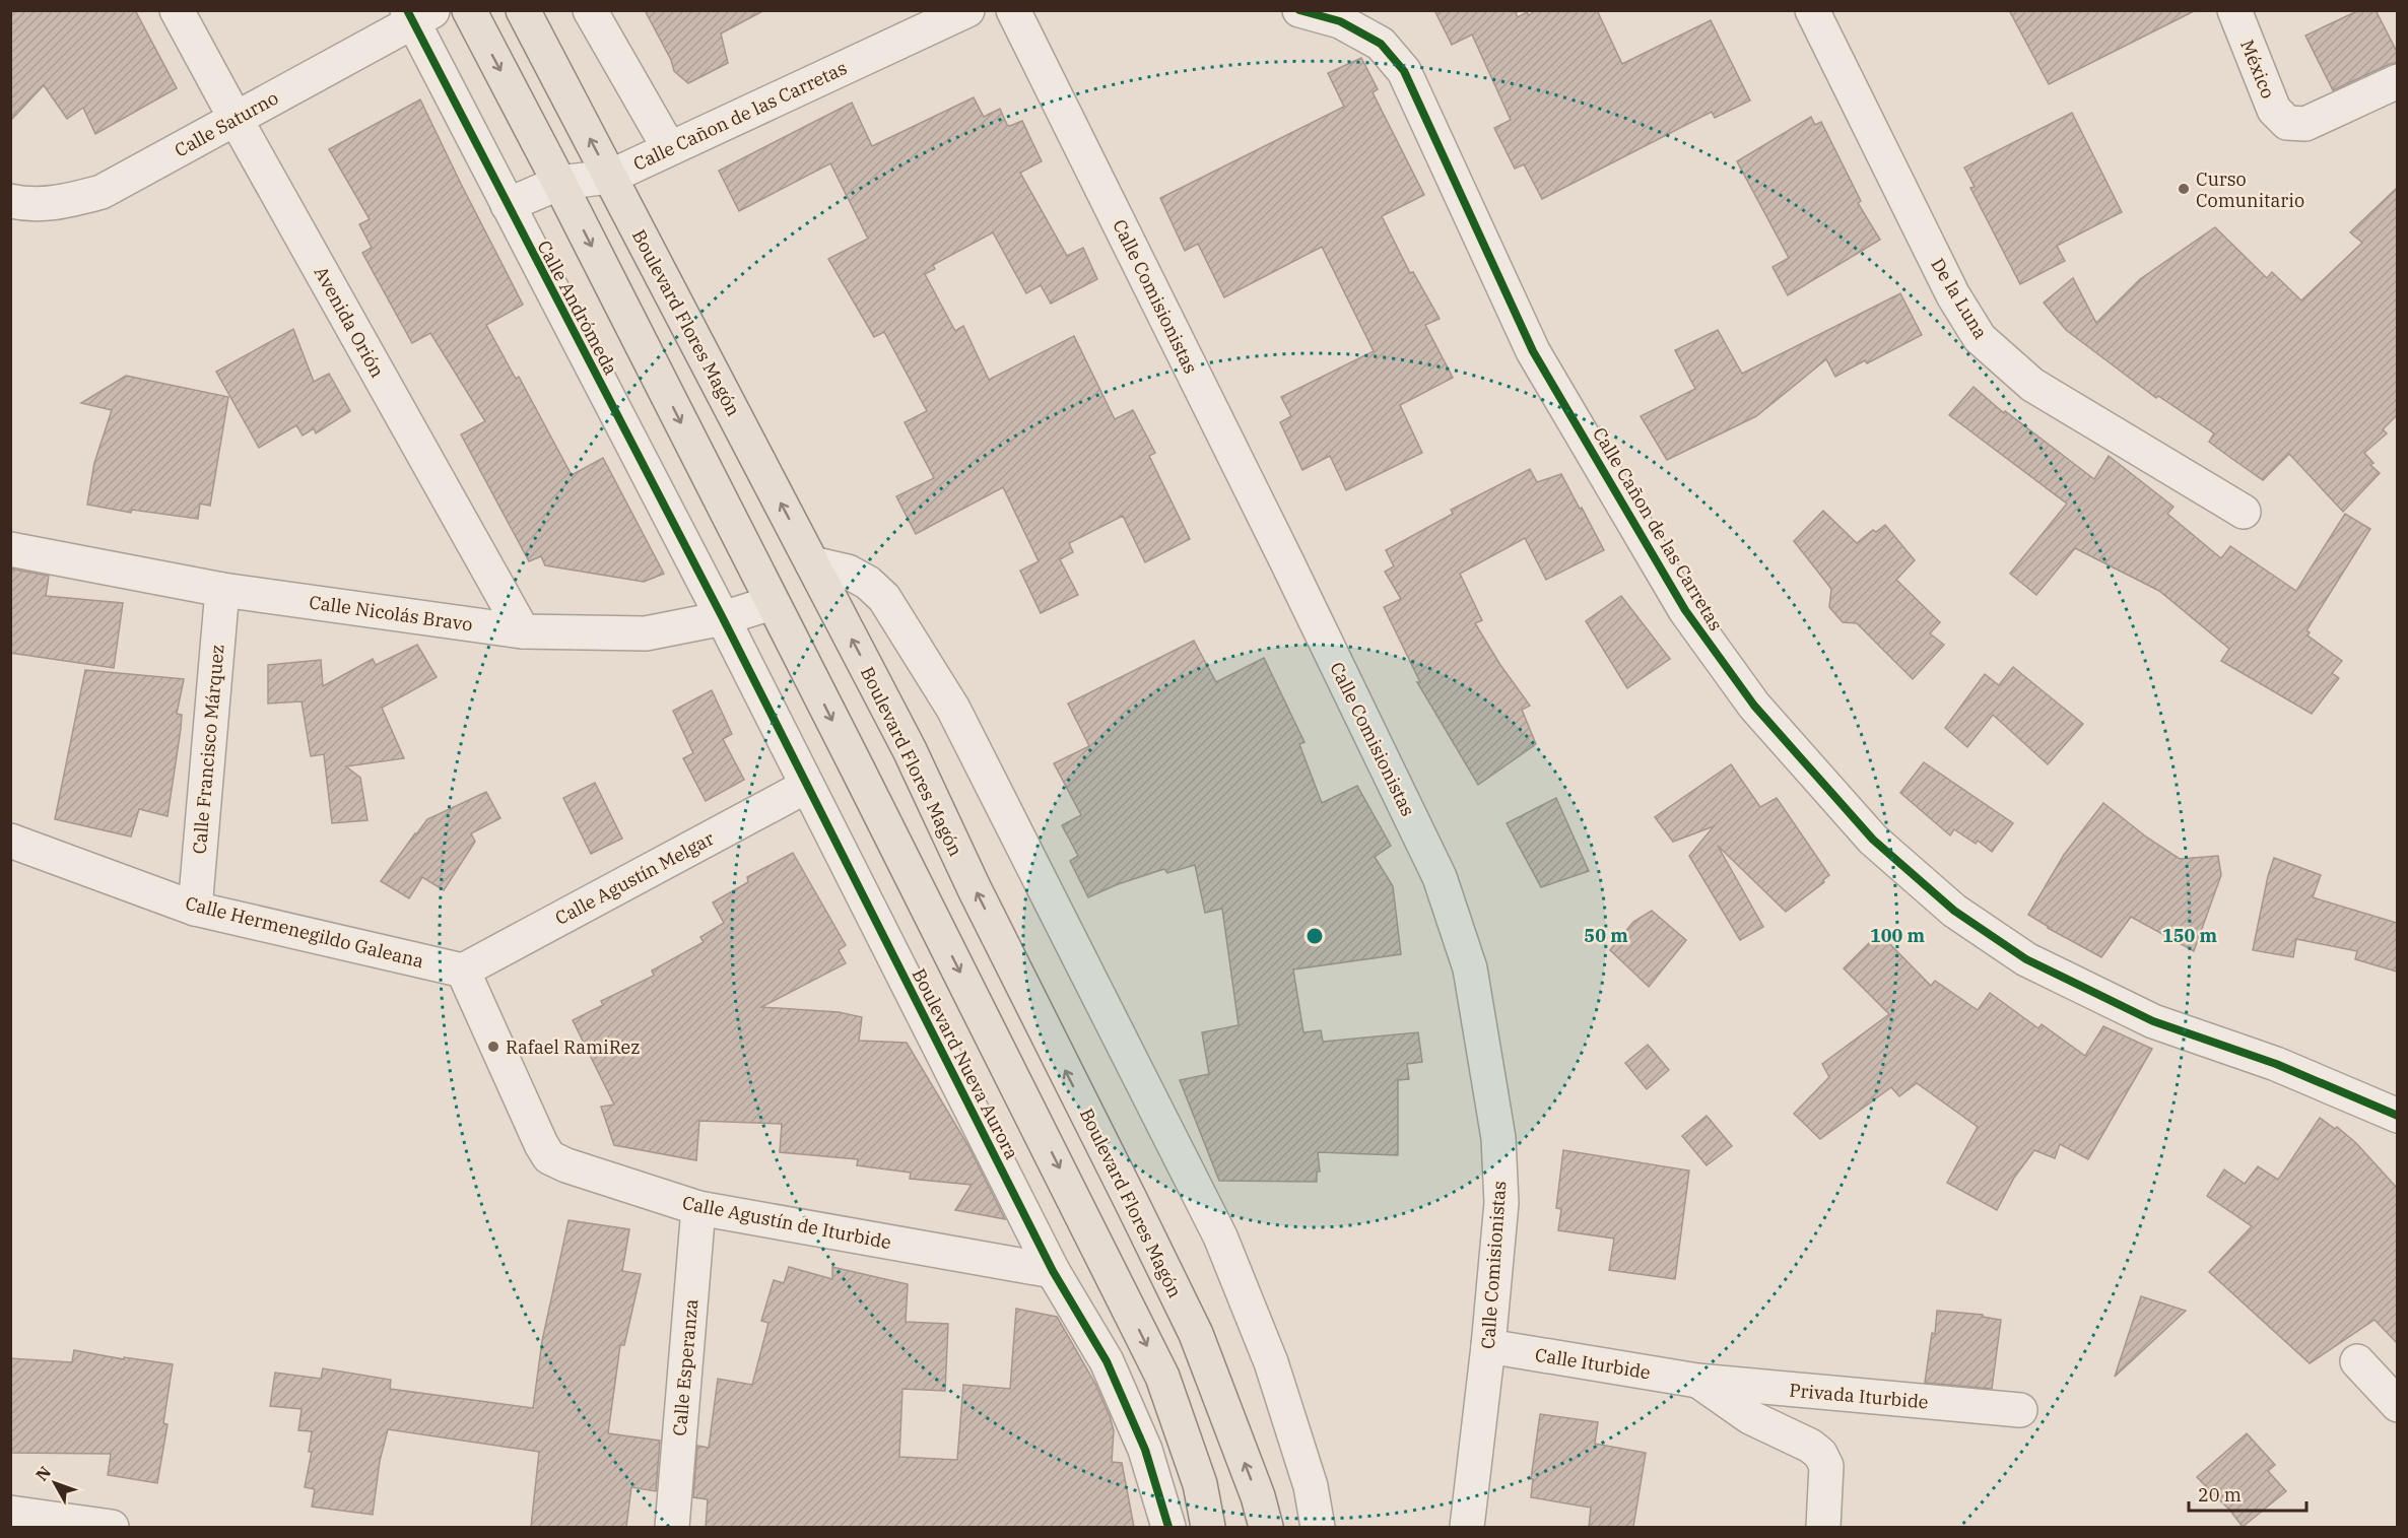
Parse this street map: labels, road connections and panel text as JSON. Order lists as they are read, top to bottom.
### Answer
{
  "streets": {
    "main road": ["Boulevard Flores Magón"],
    "street": [
      "México",
      "Calle Cañon de las Carretas",
      "Calle Saturno",
      "Calle Comisionistas",
      "De la Luna",
      "Calle Andrómeda",
      "Avenida Orión",
      "Calle Nicolás Bravo",
      "Calle Francisco Márquez",
      "Calle Agustín Melgar",
      "Calle Hermenegildo Galeana",
      "Boulevard Nueva Aurora",
      "Calle Agustín de Iturbide",
      "Calle Iturbide",
      "Calle Esperanza",
      "Privada Iturbide"
    ]
  },
  "crossings": [
    ["Calle Cañon de las Carretas", "Calle Andrómeda"],
    ["Calle Cañon de las Carretas", "Boulevard Flores Magón"],
    ["Calle Saturno", "Calle Andrómeda"],
    ["Calle Saturno", "Avenida Orión"],
    ["Calle Comisionistas", "Calle Iturbide"],
    ["Calle Andrómeda", "Calle Nicolás Bravo"],
    ["Calle Andrómeda", "Boulevard Nueva Aurora"],
    ["Avenida Orión", "Calle Nicolás Bravo"],
    ["Calle Nicolás Bravo", "Calle Francisco Márquez"],
    ["Calle Nicolás Bravo", "Boulevard Nueva Aurora"],
    ["Calle Francisco Márquez", "Calle Hermenegildo Galeana"],
    ["Calle Agustín Melgar", "Calle Hermenegildo Galeana"],
    ["Calle Agustín Melgar", "Boulevard Nueva Aurora"],
    ["Calle Agustín Melgar", "Calle Agustín de Iturbide"],
    ["Calle Hermenegildo Galeana", "Calle Agustín de Iturbide"],
    ["Boulevard Nueva Aurora", "Calle Agustín de Iturbide"],
    ["Calle Agustín de Iturbide", "Calle Esperanza"],
    ["Calle Iturbide", "Privada Iturbide"]
  ],
  "places": ["Curso Comunitario", "Rafael RamiRez"],
  "scale_bar": "20 m",
  "north": "top left",
  "rings": ["50 m", "100 m", "150 m"]
}
